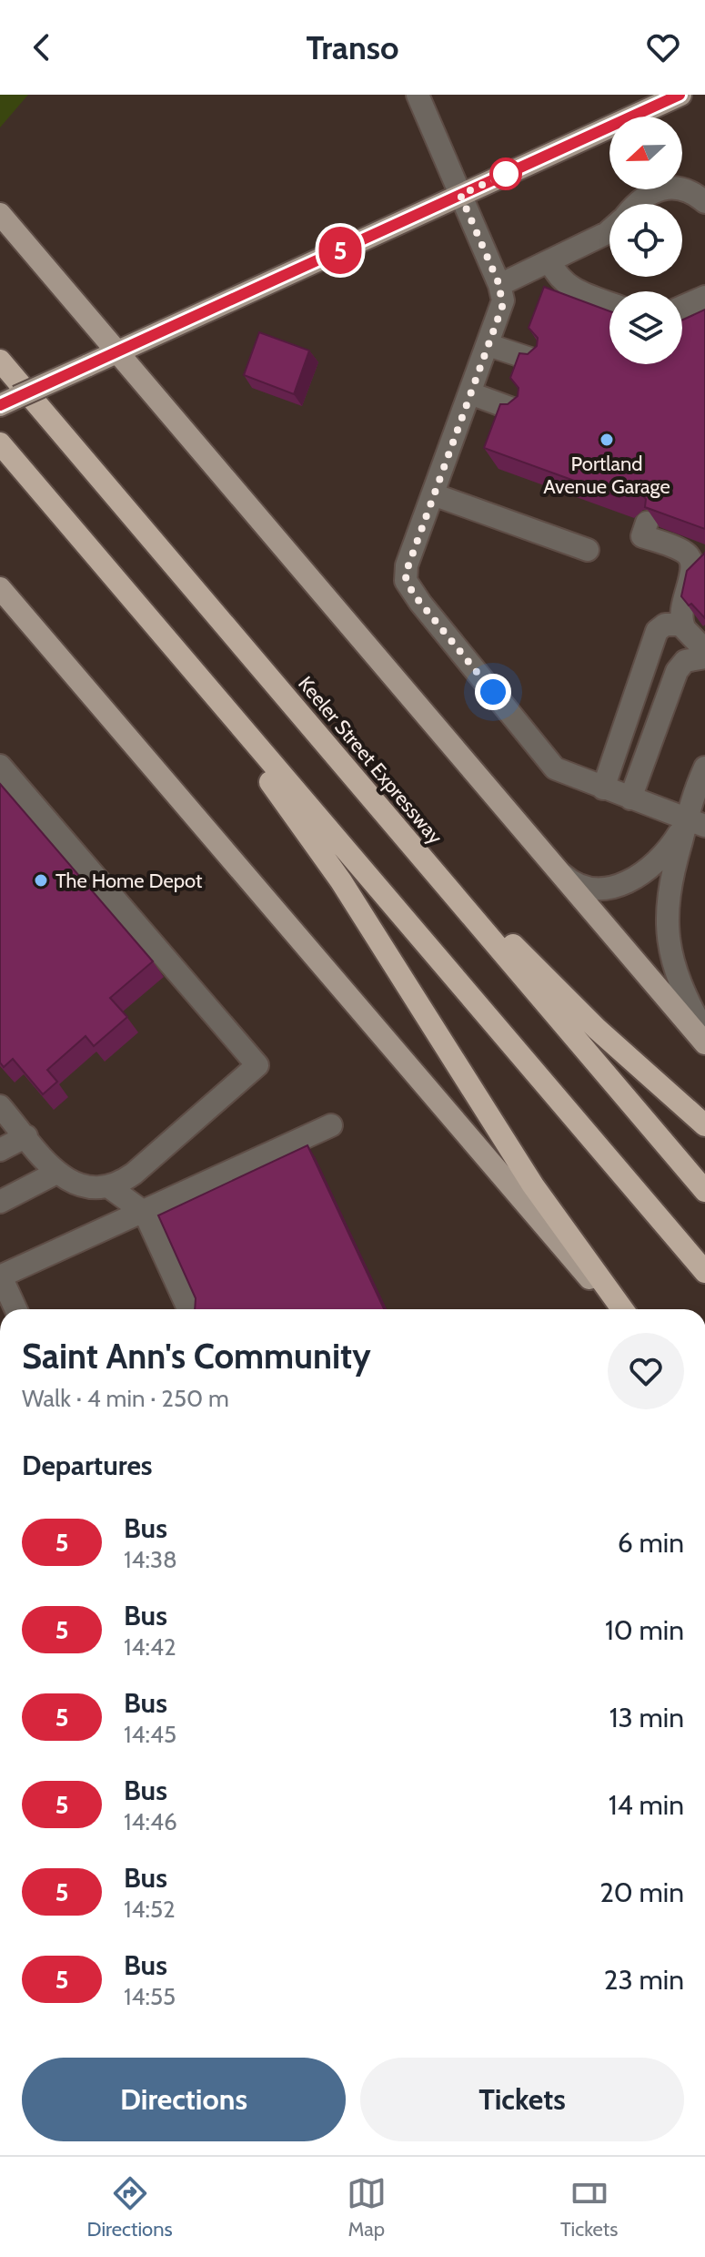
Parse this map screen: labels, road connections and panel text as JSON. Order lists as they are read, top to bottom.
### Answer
{
  "streets": {
    "highway": ["Keeler Street Expressway"]
  },
  "places": ["Portland Avenue Garage", "The Home Depot"],
  "lines": ["bus line 5"],
  "north": "left",
  "page": {
    "header": "Transo",
    "on_map": "5",
    "heading": [
      ["Saint Ann's Community", "Walk · 4 min · 250 m"],
      "Departures"
    ],
    "list": [
      {
        "mark": "5",
        "name": "Bus",
        "note": "14:38",
        "value": "6 min"
      },
      {
        "mark": "5",
        "name": "Bus",
        "note": "14:42",
        "value": "10 min"
      },
      {
        "mark": "5",
        "name": "Bus",
        "note": "14:45",
        "value": "13 min"
      },
      {
        "mark": "5",
        "name": "Bus",
        "note": "14:46",
        "value": "14 min"
      },
      {
        "mark": "5",
        "name": "Bus",
        "note": "14:52",
        "value": "20 min"
      },
      {
        "mark": "5",
        "name": "Bus",
        "note": "14:55",
        "value": "23 min"
      }
    ],
    "buttons": ["Directions", "Tickets"],
    "tabs": ["Directions", "Map", "Tickets"]
  }
}
